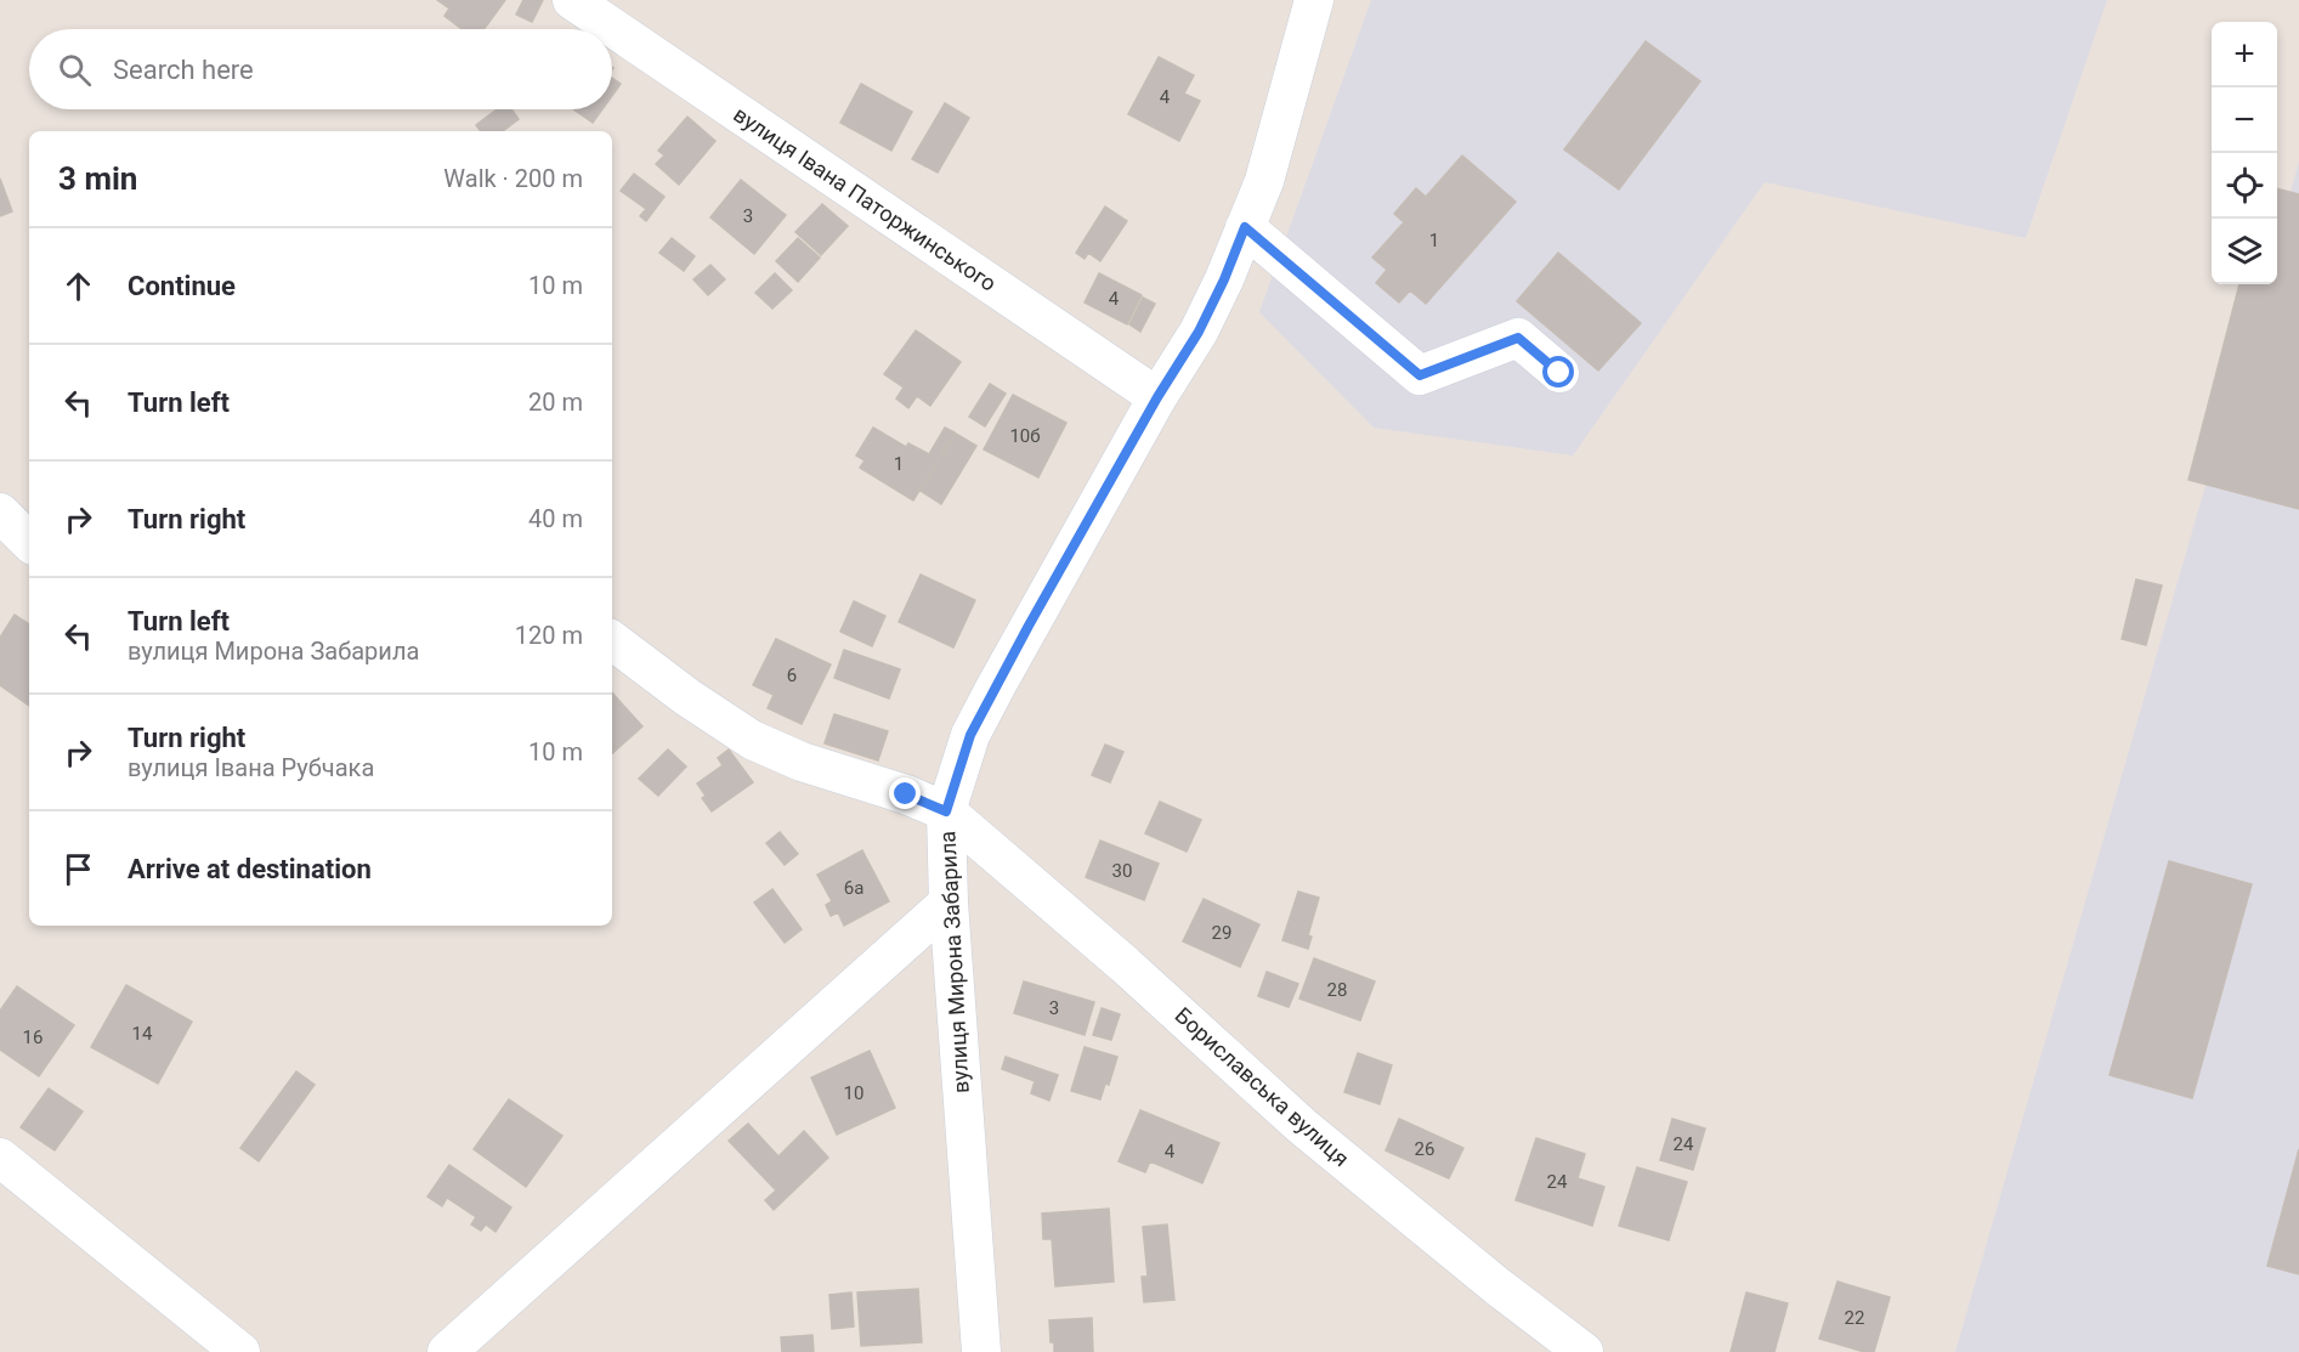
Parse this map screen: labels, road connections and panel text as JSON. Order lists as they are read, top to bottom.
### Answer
{
  "streets": {
    "street": ["вулиця Івана Паторжинського", "вулиця Мирона Забарила", "Бориславська вулиця"]
  },
  "crossings": [
    ["вулиця Івана Паторжинського", "вулиця Мирона Забарила"],
    ["вулиця Мирона Забарила", "Бориславська вулиця"]
  ],
  "house_numbers": [
    "4",
    "3",
    "1",
    "4",
    "10б",
    "1",
    "6",
    "30",
    "6а",
    "29",
    "28",
    "3",
    "14",
    "16",
    "10",
    "24",
    "26",
    "4",
    "24",
    "22"
  ],
  "page": {
    "map_buttons": ["+", "−"],
    "search": "Search here",
    "heading": ["3 min", "Walk · 200 m"],
    "list": [
      ["Continue", "10 m"],
      ["Turn left", "20 m"],
      ["Turn right", "40 m"],
      ["Turn left", "вулиця Мирона Забарила", "120 m"],
      ["Turn right", "вулиця Івана Рубчака", "10 m"],
      "Arrive at destination"
    ]
  }
}
